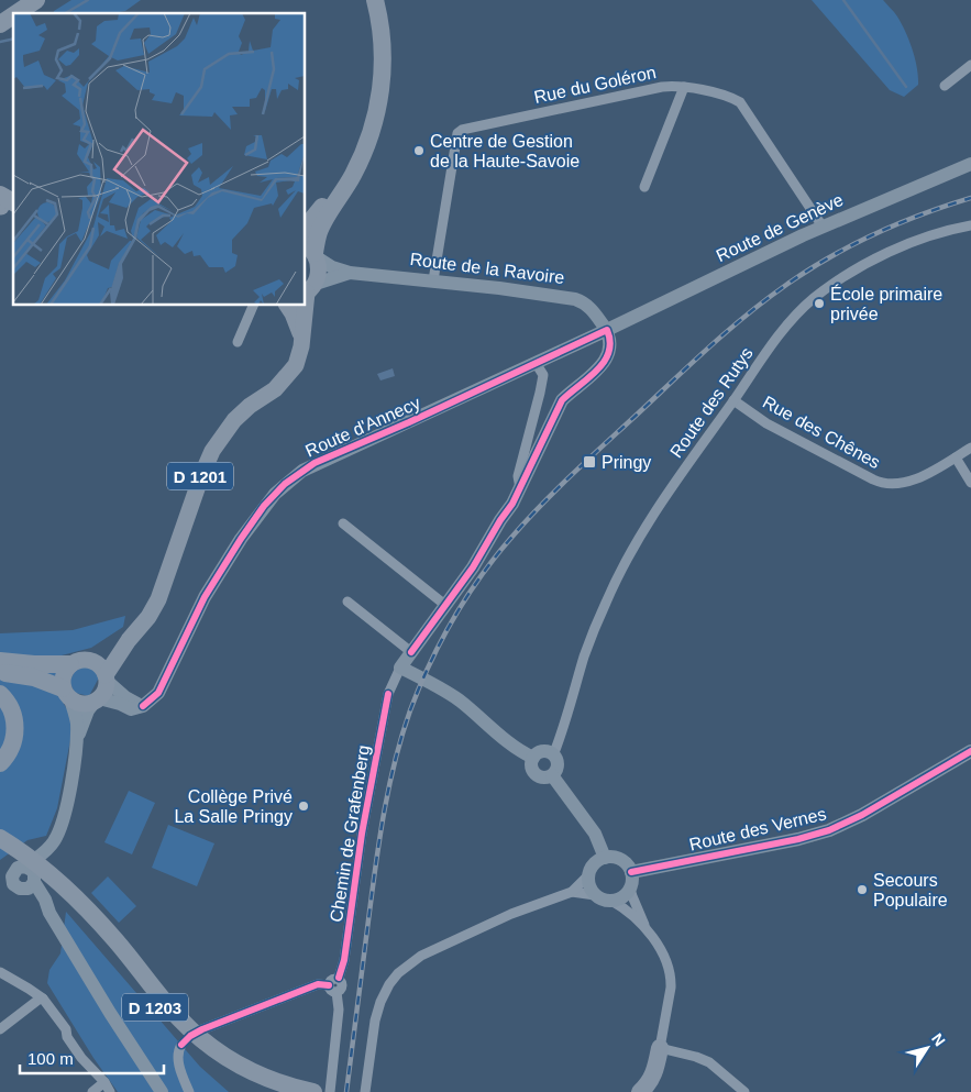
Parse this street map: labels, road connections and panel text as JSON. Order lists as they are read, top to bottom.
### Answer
{
  "streets": {
    "highway": ["D 1203"],
    "main road": ["D 1201"],
    "street": [
      "Rue du Goléron",
      "Route de Genève",
      "Route de la Ravoire",
      "Route des Rutys",
      "Route d'Annecy",
      "Rue des Chênes",
      "Route des Vernes",
      "Chemin de Grafenberg"
    ]
  },
  "crossings": [
    ["Rue du Goléron", "Route de Genève"],
    ["Rue du Goléron", "Route de la Ravoire"],
    ["Route de Genève", "Route de la Ravoire"],
    ["Route de Genève", "Route d'Annecy"],
    ["Route de la Ravoire", "Route d'Annecy"],
    ["Route de la Ravoire", "D 1201"],
    ["Route des Rutys", "Rue des Chênes"]
  ],
  "places": {
    "other": [
      "Centre de Gestion de la Haute-Savoie",
      "École primaire privée",
      "Collège Privé La Salle Pringy",
      "Secours Populaire"
    ],
    "transit": ["Pringy"]
  },
  "scale_bar": "100 m",
  "north": "top right"
}
